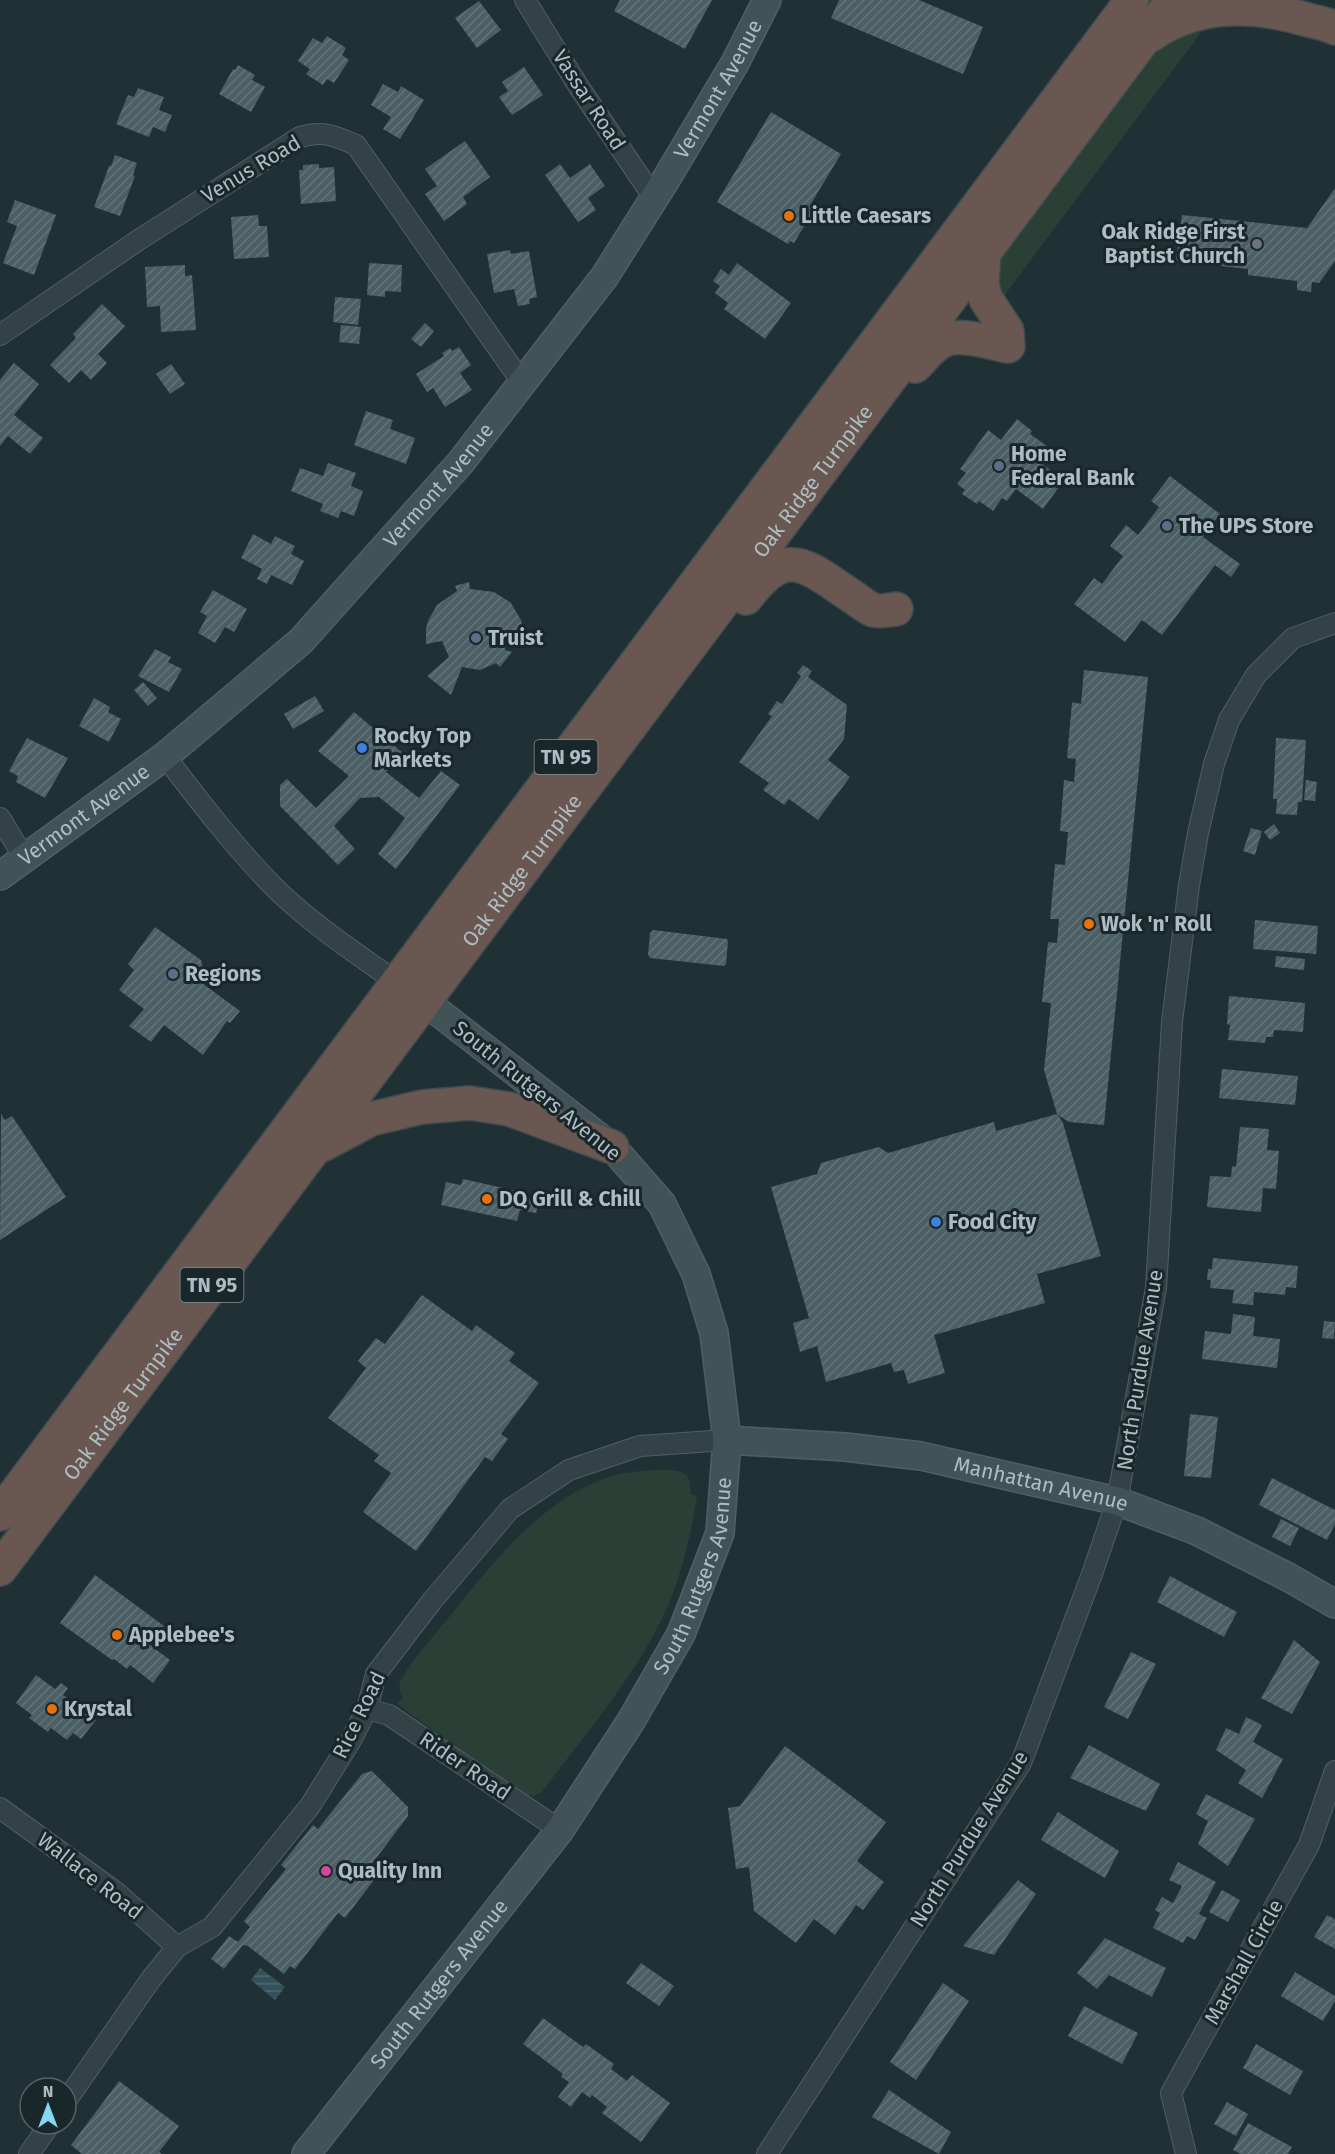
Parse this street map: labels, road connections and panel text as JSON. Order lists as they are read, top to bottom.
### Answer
{
  "streets": {
    "highway": ["Oak Ridge Turnpike", "TN 95"],
    "street": [
      "Vermont Avenue",
      "Vassar Road",
      "Venus Road",
      "South Rutgers Avenue",
      "North Purdue Avenue",
      "Manhattan Avenue",
      "Rice Road",
      "Rider Road",
      "Wallace Road",
      "Marshall Circle"
    ]
  },
  "crossings": [
    ["Vermont Avenue", "Vassar Road"],
    ["Vermont Avenue", "Venus Road"],
    ["Oak Ridge Turnpike", "South Rutgers Avenue"],
    ["South Rutgers Avenue", "Manhattan Avenue"],
    ["South Rutgers Avenue", "Rice Road"],
    ["South Rutgers Avenue", "Rider Road"],
    ["North Purdue Avenue", "Manhattan Avenue"],
    ["Manhattan Avenue", "Rice Road"],
    ["Rice Road", "Rider Road"],
    ["Rice Road", "Wallace Road"]
  ],
  "places": [
    "Little Caesars",
    "Oak Ridge First Baptist Church",
    "Home Federal Bank",
    "The UPS Store",
    "Truist",
    "Rocky Top Markets",
    "Wok 'n' Roll",
    "Regions",
    "DQ Grill & Chill",
    "Food City",
    "Applebee's",
    "Krystal",
    "Quality Inn"
  ],
  "north": "top"
}
